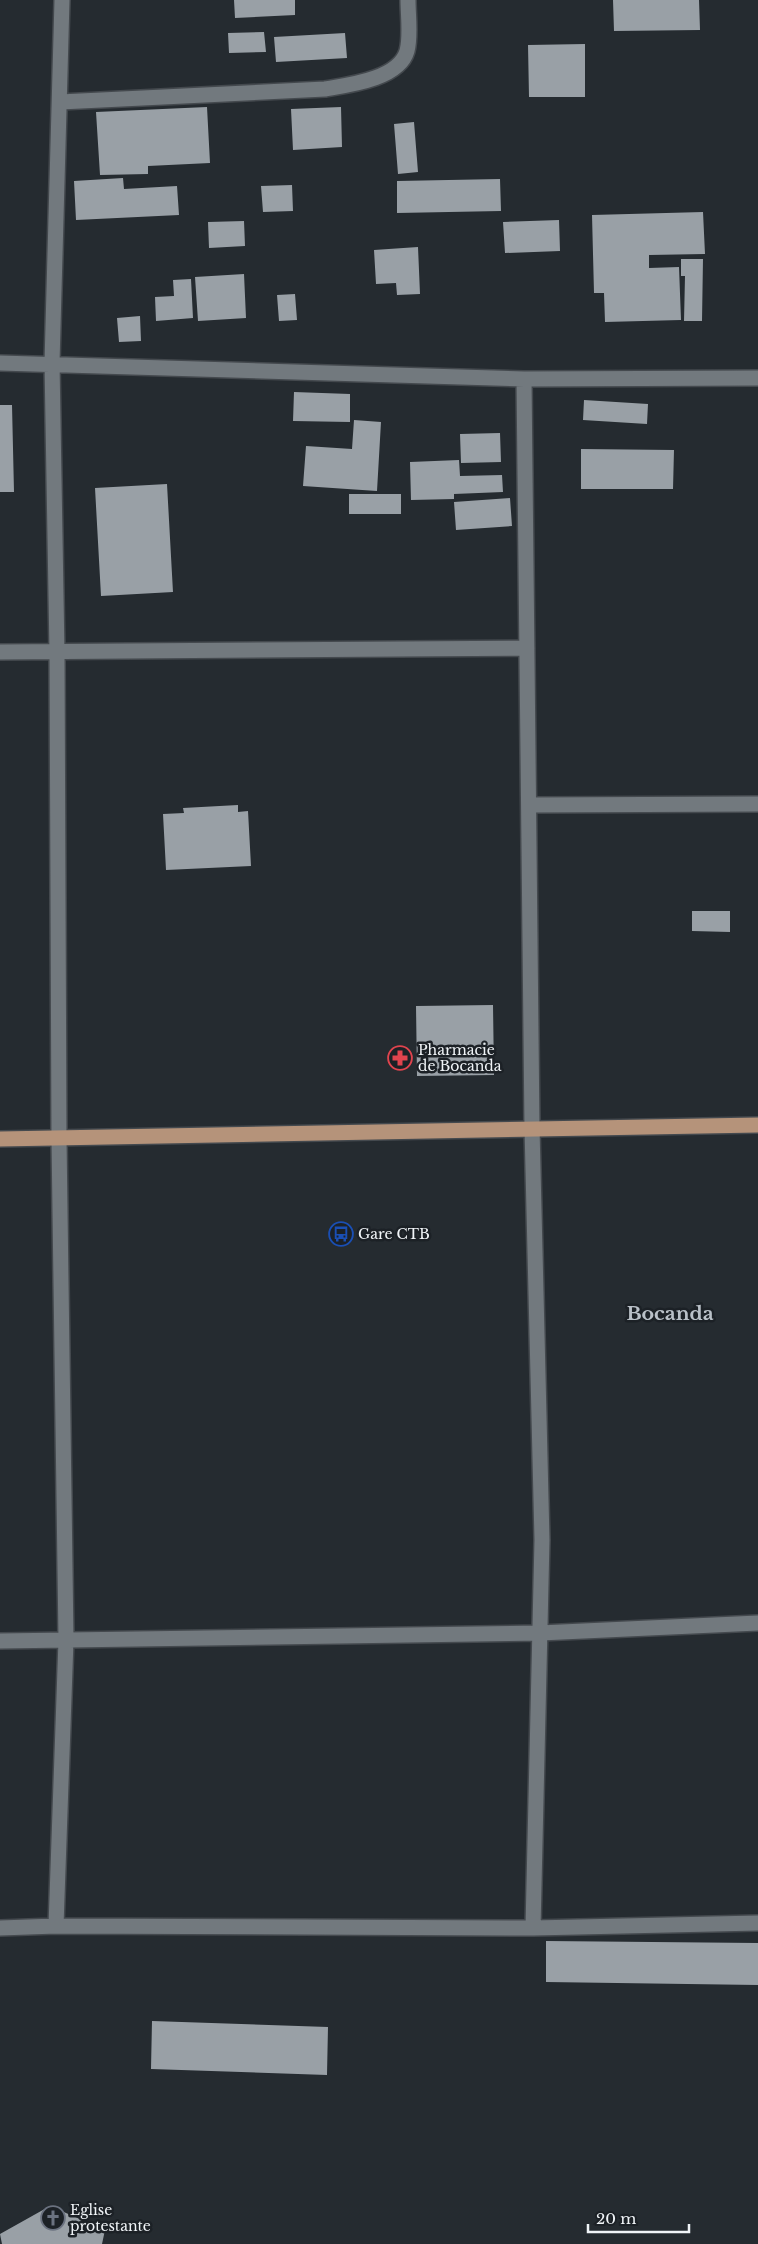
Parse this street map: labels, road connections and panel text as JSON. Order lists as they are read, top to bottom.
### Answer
{
  "districts": ["Bocanda"],
  "places": {
    "pharmacy": ["Pharmacie de Bocanda"],
    "bus stop": ["Gare CTB"],
    "church": ["Eglise protestante"]
  },
  "scale_bar": "20 m"
}
